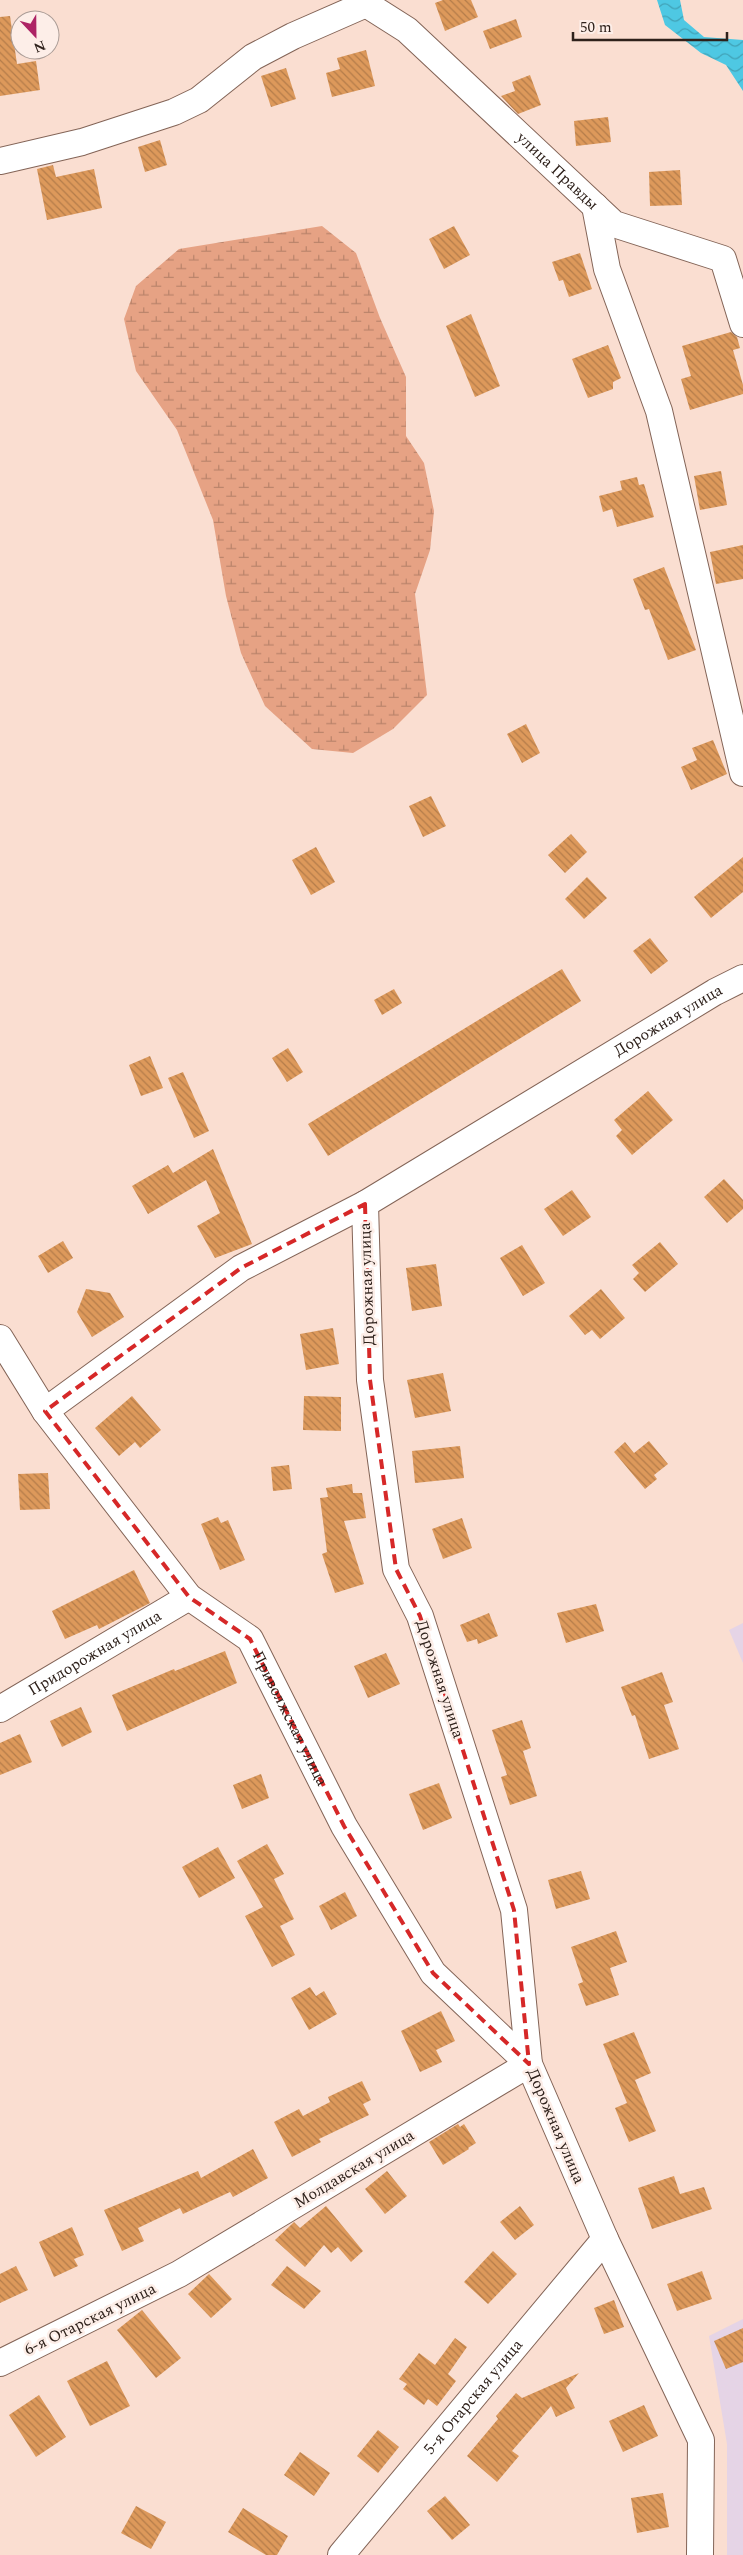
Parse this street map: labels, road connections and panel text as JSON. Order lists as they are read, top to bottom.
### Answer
{
  "streets": {
    "street": [
      "улица Правды",
      "Дорожная улица",
      "Придорожная улица",
      "Приволжская улица",
      "Молдавская улица",
      "6-я Отарская улица",
      "5-я Отарская улица"
    ]
  },
  "crossings": [
    ["Дорожная улица", "Приволжская улица"],
    ["Дорожная улица", "Молдавская улица"],
    ["Дорожная улица", "5-я Отарская улица"],
    ["Придорожная улица", "Приволжская улица"],
    ["Приволжская улица", "Молдавская улица"],
    ["Молдавская улица", "6-я Отарская улица"]
  ],
  "scale_bar": "50 m",
  "north": "bottom"
}
